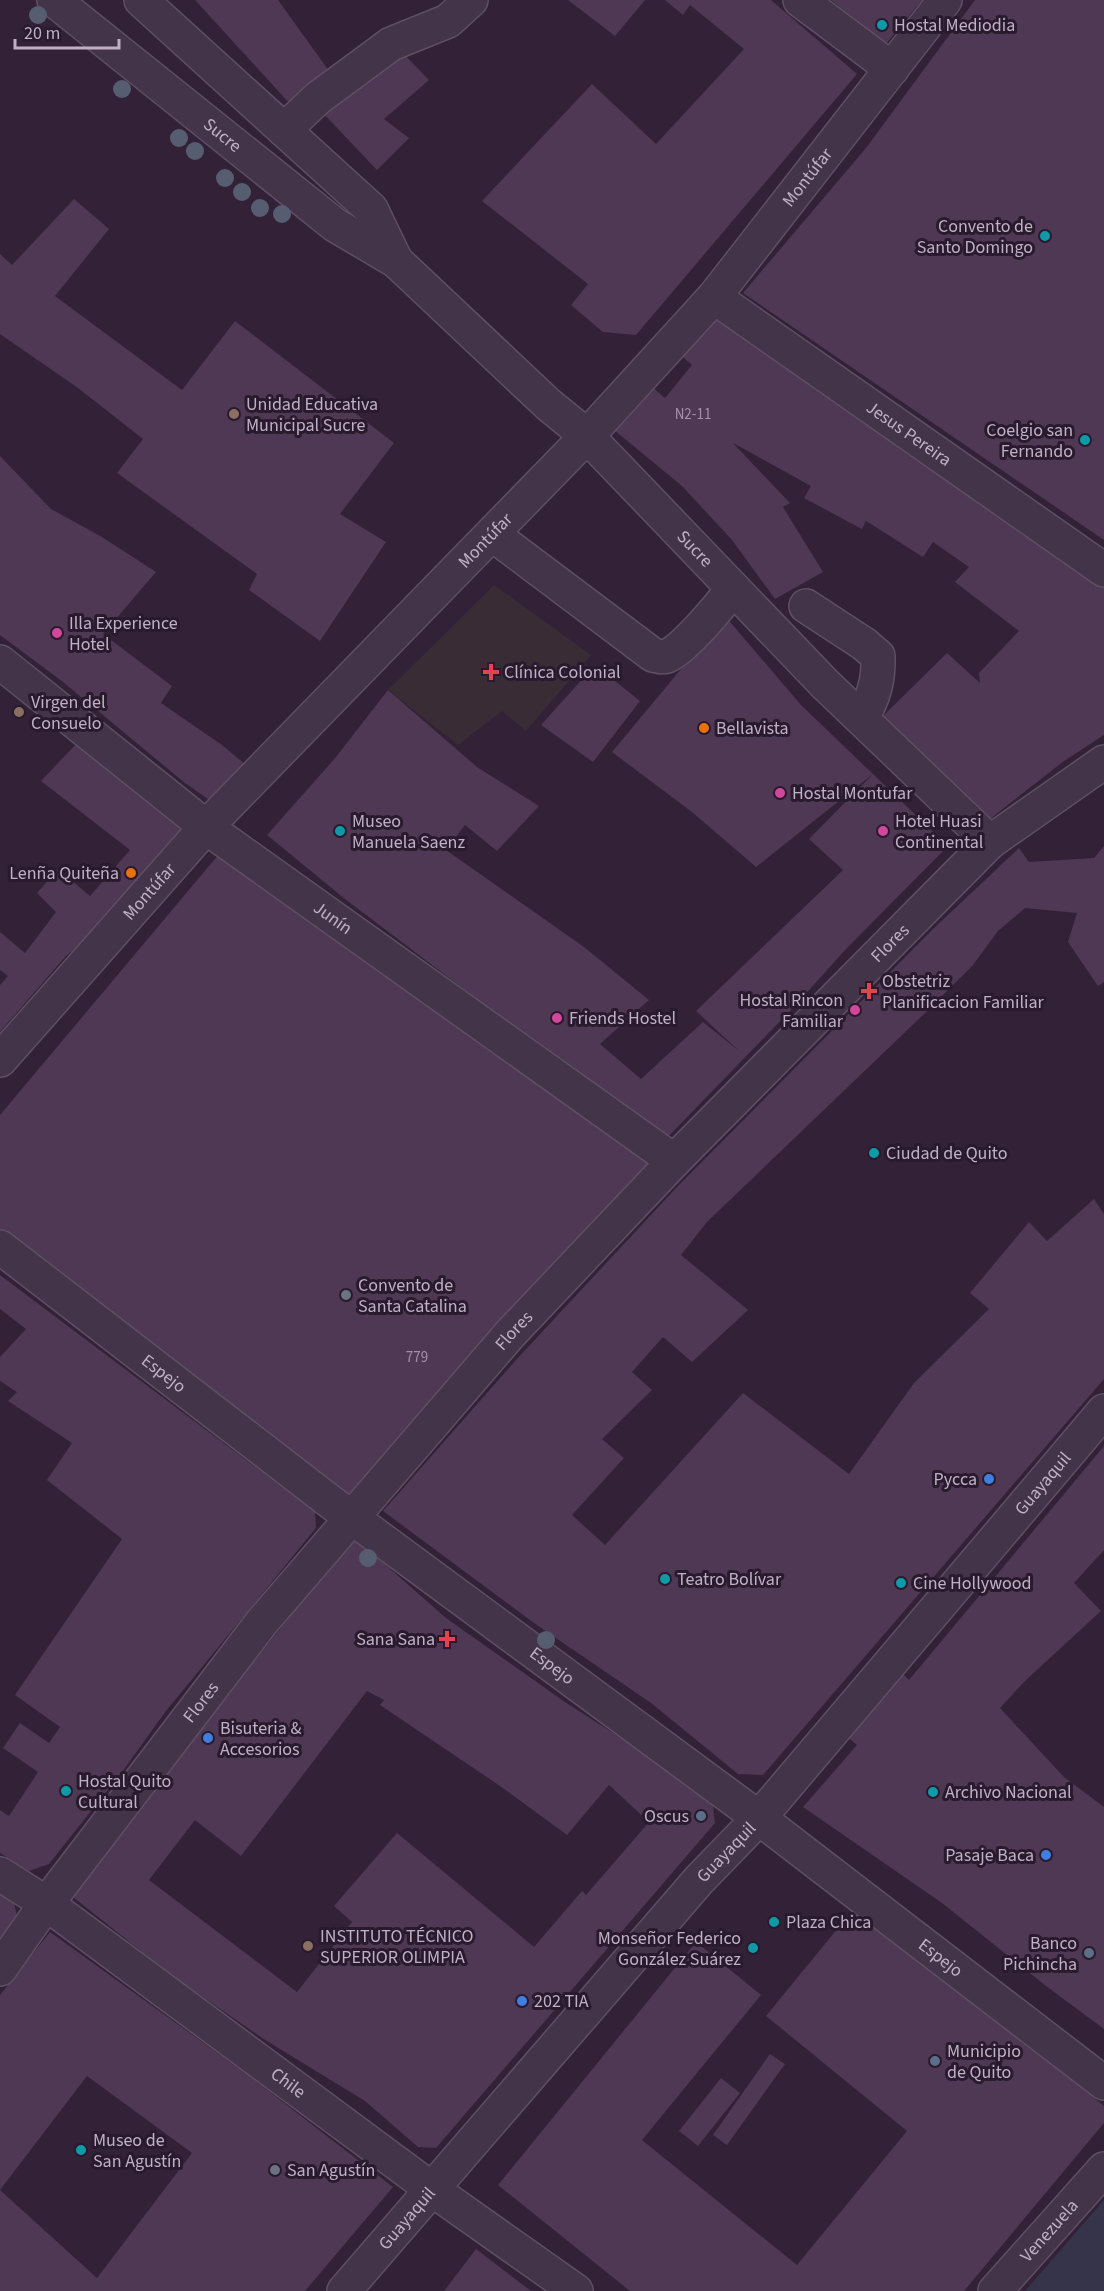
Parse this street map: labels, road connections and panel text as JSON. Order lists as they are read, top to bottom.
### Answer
{
  "streets": {
    "street": [
      "Sucre",
      "Montúfar",
      "Jesus Pereira",
      "Junín",
      "Flores",
      "Espejo",
      "Guayaquil",
      "Chile",
      "Venezuela"
    ]
  },
  "crossings": [
    ["Sucre", "Montúfar"],
    ["Sucre", "Flores"],
    ["Montúfar", "Jesus Pereira"],
    ["Montúfar", "Junín"],
    ["Junín", "Flores"],
    ["Flores", "Espejo"],
    ["Flores", "Chile"],
    ["Espejo", "Guayaquil"],
    ["Guayaquil", "Chile"]
  ],
  "places": {
    "other": [
      "Hostal Mediodia",
      "Convento de Santo Domingo",
      "Unidad Educativa Municipal Sucre",
      "Coelgio san Fernando",
      "Illa Experience Hotel",
      "Virgen del Consuelo",
      "Bellavista",
      "Hostal Montufar",
      "Museo Manuela Saenz",
      "Hotel Huasi Continental",
      "Lenña Quiteña",
      "Hostal Rincon Familiar",
      "Friends Hostel",
      "Ciudad de Quito",
      "Convento de Santa Catalina",
      "Pycca",
      "Teatro Bolívar",
      "Cine Hollywood",
      "Bisuteria & Accesorios",
      "Hostal Quito Cultural",
      "Archivo Nacional",
      "Oscus",
      "Pasaje Baca",
      "Plaza Chica",
      "INSTITUTO TÉCNICO SUPERIOR OLIMPIA",
      "Monseñor Federico González Suárez",
      "Banco Pichincha",
      "202 TIA",
      "Municipio de Quito",
      "Museo de San Agustín",
      "San Agustín"
    ],
    "health": ["Clínica Colonial", "Obstetriz Planificacion Familiar", "Sana Sana"]
  },
  "house_numbers": ["N2-11", "779"],
  "scale_bar": "20 m"
}
